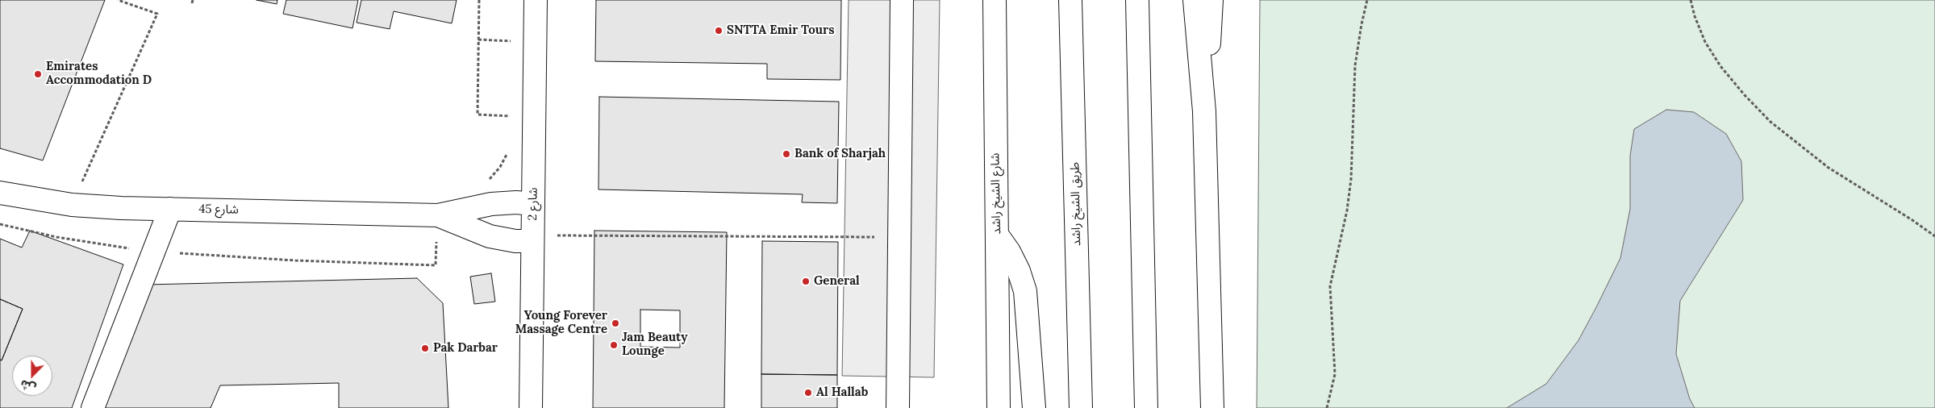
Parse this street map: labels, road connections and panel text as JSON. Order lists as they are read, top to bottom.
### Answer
{
  "streets": {
    "main road": [
      "شارع الشيخ راشد",
      "شارع 2",
      "طريق الشيخ راشد",
      "شارع 45"
    ]
  },
  "crossings": [
    ["شارع 2", "شارع 45"]
  ],
  "places": [
    "SNTTA Emir Tours",
    "Emirates Accommodation D",
    "Bank of Sharjah",
    "General",
    "Young Forever Massage Centre",
    "Jam Beauty Lounge",
    "Pak Darbar",
    "Al Hallab"
  ],
  "north": "bottom"
}
